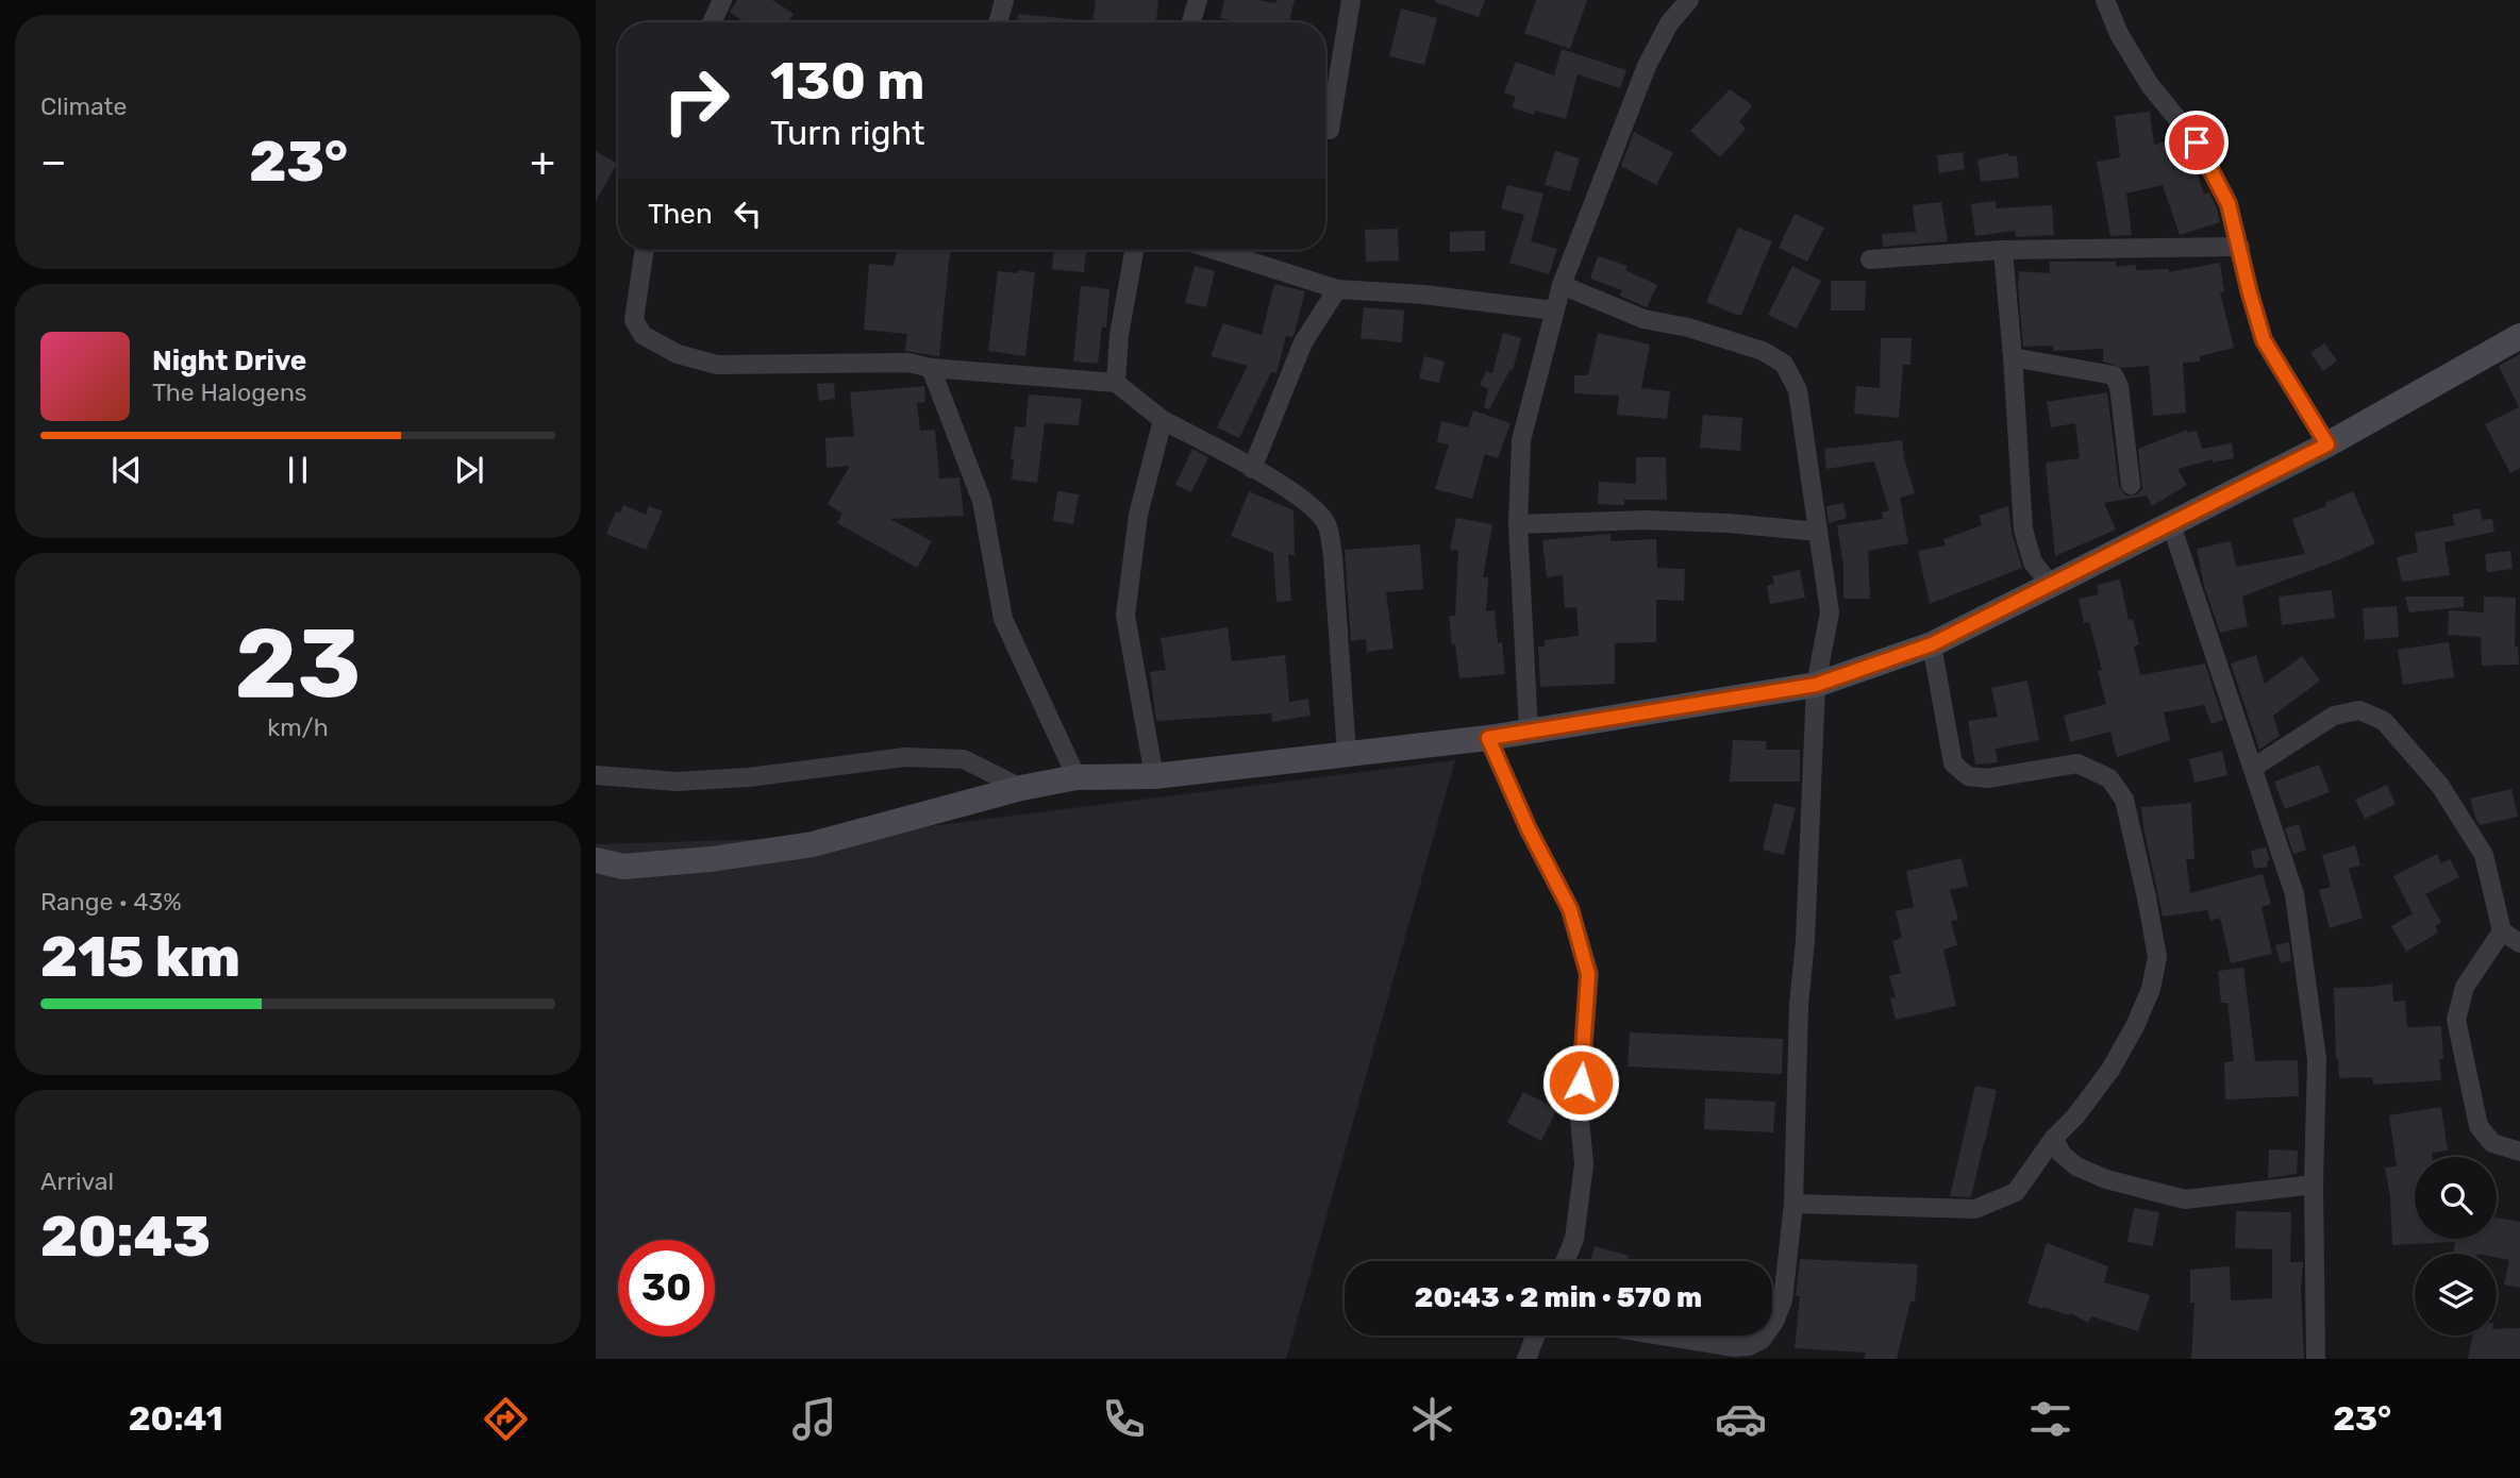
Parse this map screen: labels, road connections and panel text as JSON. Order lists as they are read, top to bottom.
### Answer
{
  "page": {
    "tile": [
      "Climate",
      ["23", "km/h"],
      ["Range · 43%", "215 km"],
      ["Arrival", "20:43"]
    ],
    "turn": ["130 m", "Turn right"],
    "heat": ["−", "23°", "+"],
    "then": "Then",
    "song": ["Night Drive", "The Halogens"],
    "limit": "30",
    "trip": "20:43 · 2 min · 570 m",
    "tabs": ["20:41", "23°"]
  }
}
